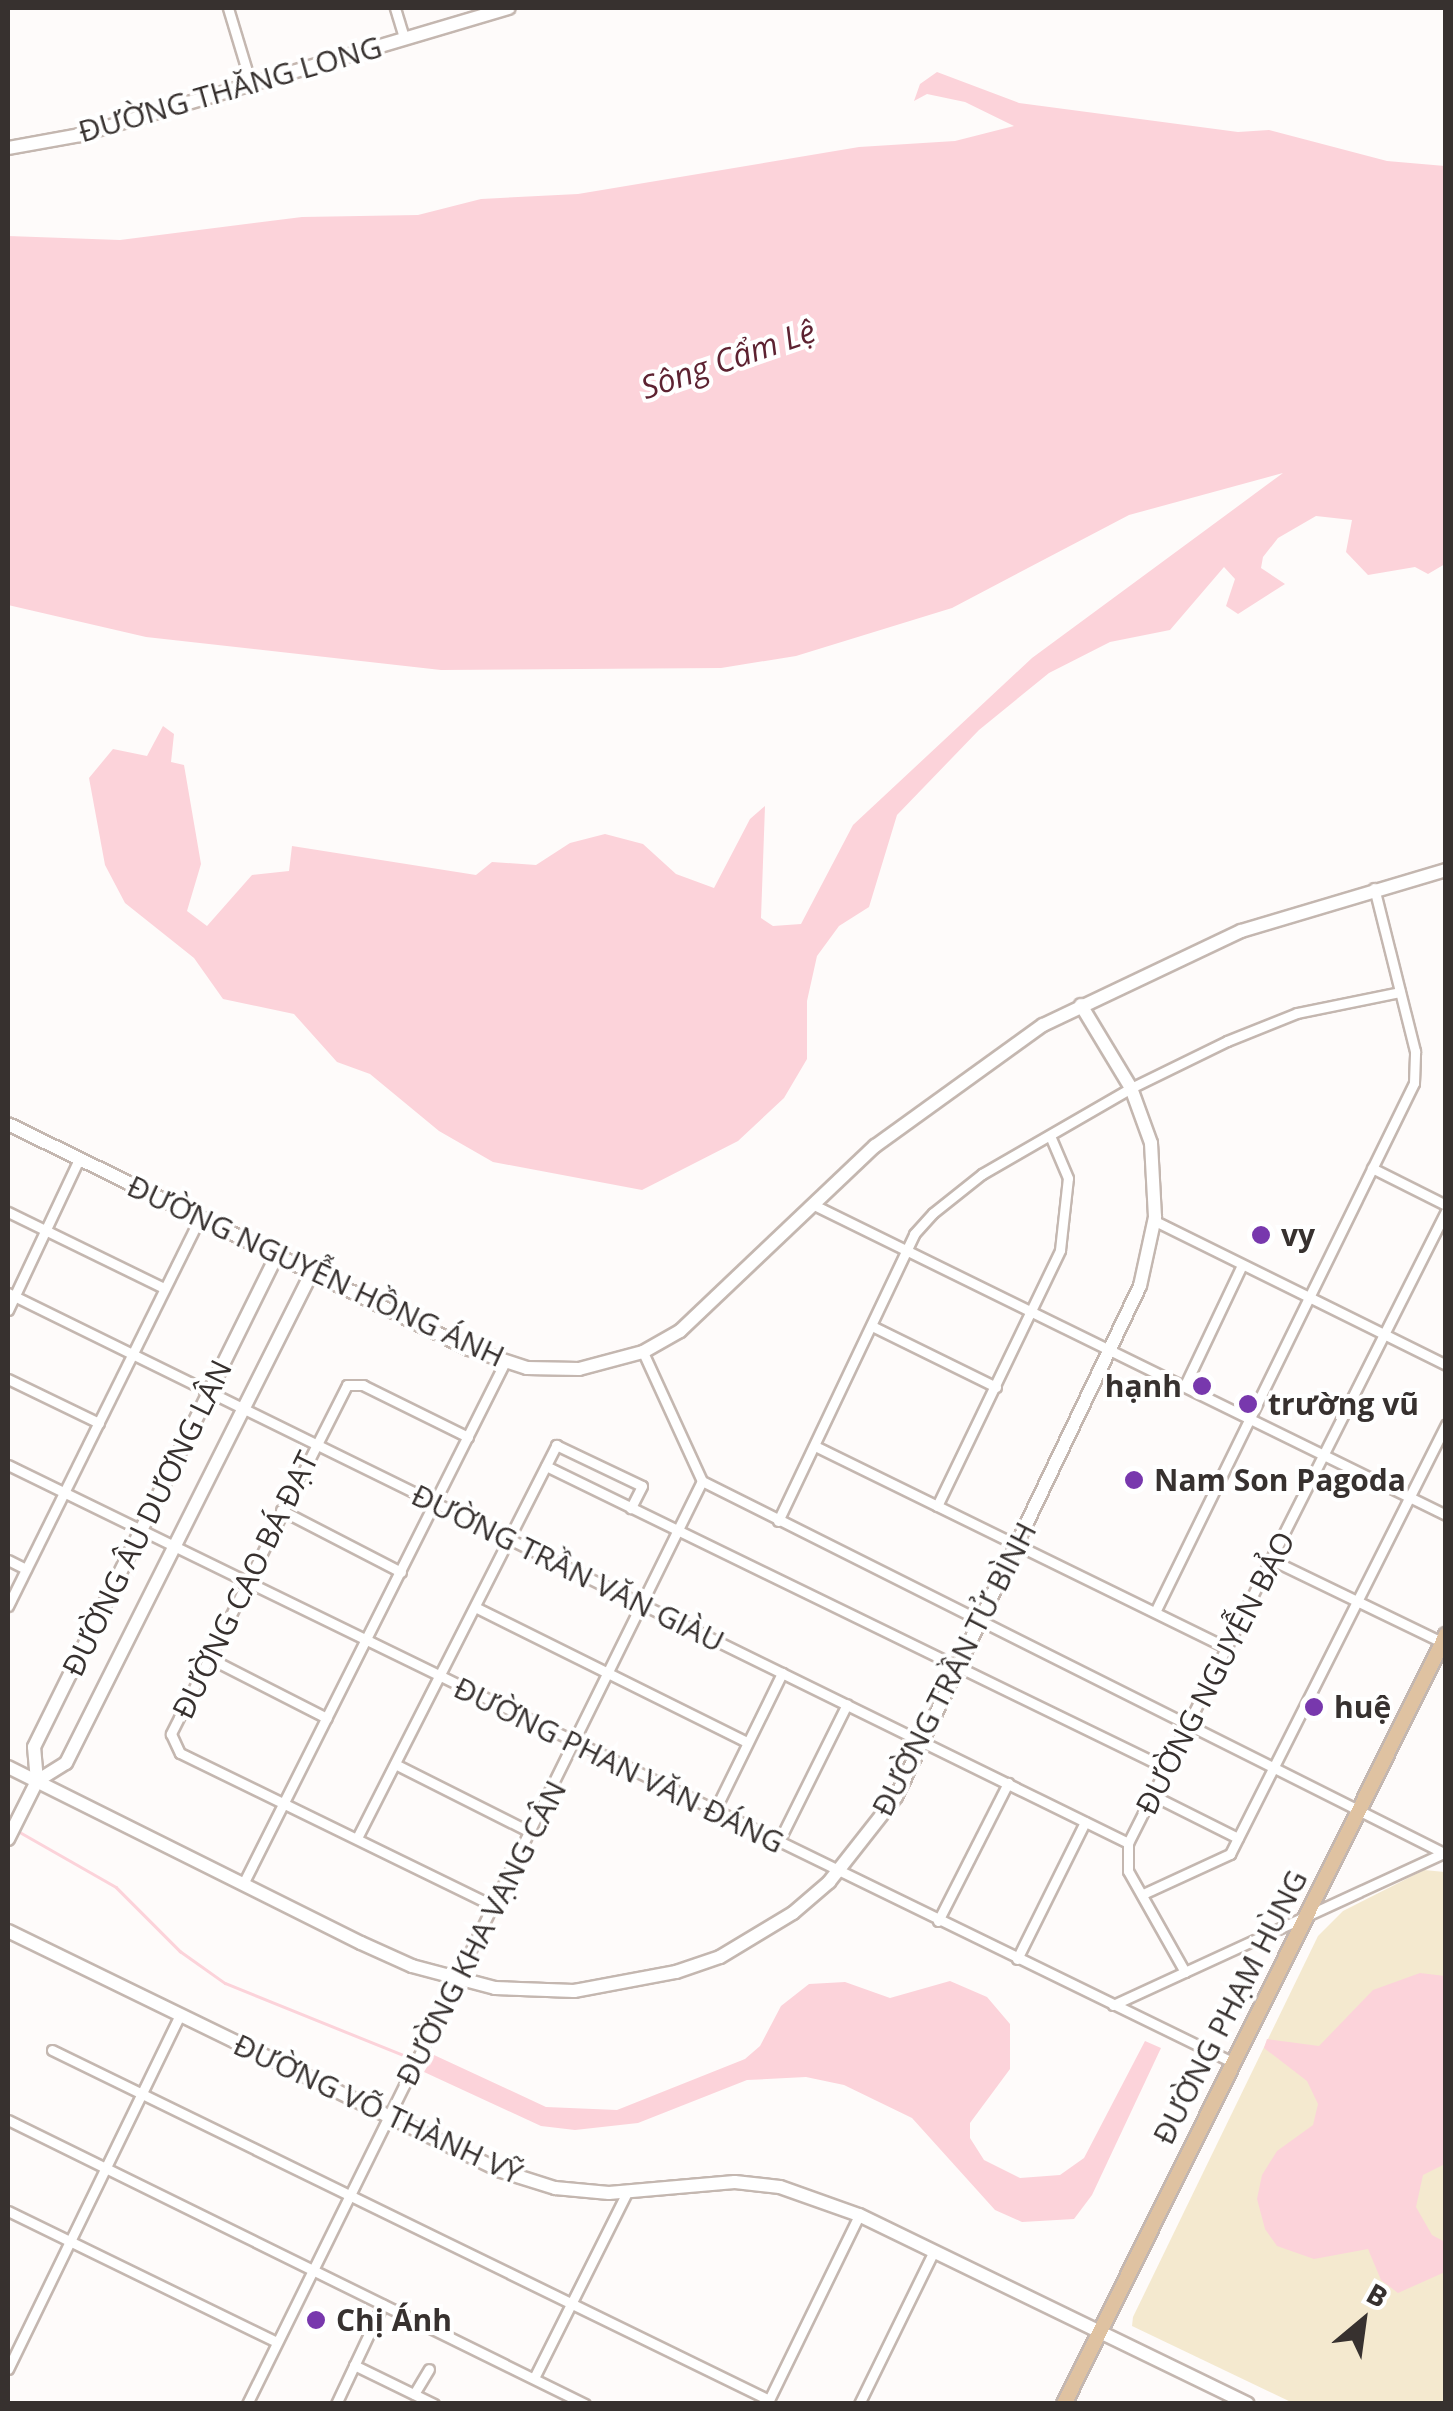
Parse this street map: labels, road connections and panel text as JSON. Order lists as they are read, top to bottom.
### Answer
{
  "streets": {
    "main road": ["ĐƯỜNG PHẠM HÙNG"],
    "street": [
      "ĐƯỜNG THĂNG LONG",
      "ĐƯỜNG NGUYỄN HỒNG ÁNH",
      "ĐƯỜNG ÂU DƯƠNG LÂN",
      "ĐƯỜNG TRẦN VĂN GIÀU",
      "ĐƯỜNG CAO BÁ ĐẠT",
      "ĐƯỜNG TRẦN TỬ BÌNH",
      "ĐƯỜNG NGUYỄN BẢO",
      "ĐƯỜNG PHAN VĂN ĐÁNG",
      "ĐƯỜNG KHA VẠNG CÂN",
      "ĐƯỜNG VÕ THÀNH VỸ"
    ]
  },
  "crossings": [
    ["ĐƯỜNG NGUYỄN HỒNG ÁNH", "ĐƯỜNG ÂU DƯƠNG LÂN"],
    ["ĐƯỜNG NGUYỄN HỒNG ÁNH", "ĐƯỜNG TRẦN TỬ BÌNH"],
    ["ĐƯỜNG ÂU DƯƠNG LÂN", "ĐƯỜNG TRẦN VĂN GIÀU"],
    ["ĐƯỜNG ÂU DƯƠNG LÂN", "ĐƯỜNG TRẦN TỬ BÌNH"],
    ["ĐƯỜNG ÂU DƯƠNG LÂN", "ĐƯỜNG PHAN VĂN ĐÁNG"],
    ["ĐƯỜNG TRẦN VĂN GIÀU", "ĐƯỜNG CAO BÁ ĐẠT"],
    ["ĐƯỜNG TRẦN VĂN GIÀU", "ĐƯỜNG TRẦN TỬ BÌNH"],
    ["ĐƯỜNG TRẦN VĂN GIÀU", "ĐƯỜNG NGUYỄN BẢO"],
    ["ĐƯỜNG TRẦN VĂN GIÀU", "ĐƯỜNG KHA VẠNG CÂN"],
    ["ĐƯỜNG CAO BÁ ĐẠT", "ĐƯỜNG PHAN VĂN ĐÁNG"],
    ["ĐƯỜNG CAO BÁ ĐẠT", "ĐƯỜNG KHA VẠNG CÂN"],
    ["ĐƯỜNG TRẦN TỬ BÌNH", "ĐƯỜNG PHAN VĂN ĐÁNG"],
    ["ĐƯỜNG TRẦN TỬ BÌNH", "ĐƯỜNG KHA VẠNG CÂN"],
    ["ĐƯỜNG PHAN VĂN ĐÁNG", "ĐƯỜNG KHA VẠNG CÂN"],
    ["ĐƯỜNG PHAN VĂN ĐÁNG", "ĐƯỜNG PHẠM HÙNG"],
    ["ĐƯỜNG KHA VẠNG CÂN", "ĐƯỜNG VÕ THÀNH VỸ"],
    ["ĐƯỜNG PHẠM HÙNG", "ĐƯỜNG VÕ THÀNH VỸ"]
  ],
  "water": ["Sông Cẩm Lệ"],
  "places": [
    "vy",
    "hạnh",
    "trường vũ",
    "Nam Son Pagoda",
    "huệ",
    "Chị Ánh"
  ],
  "north": "top right"
}
